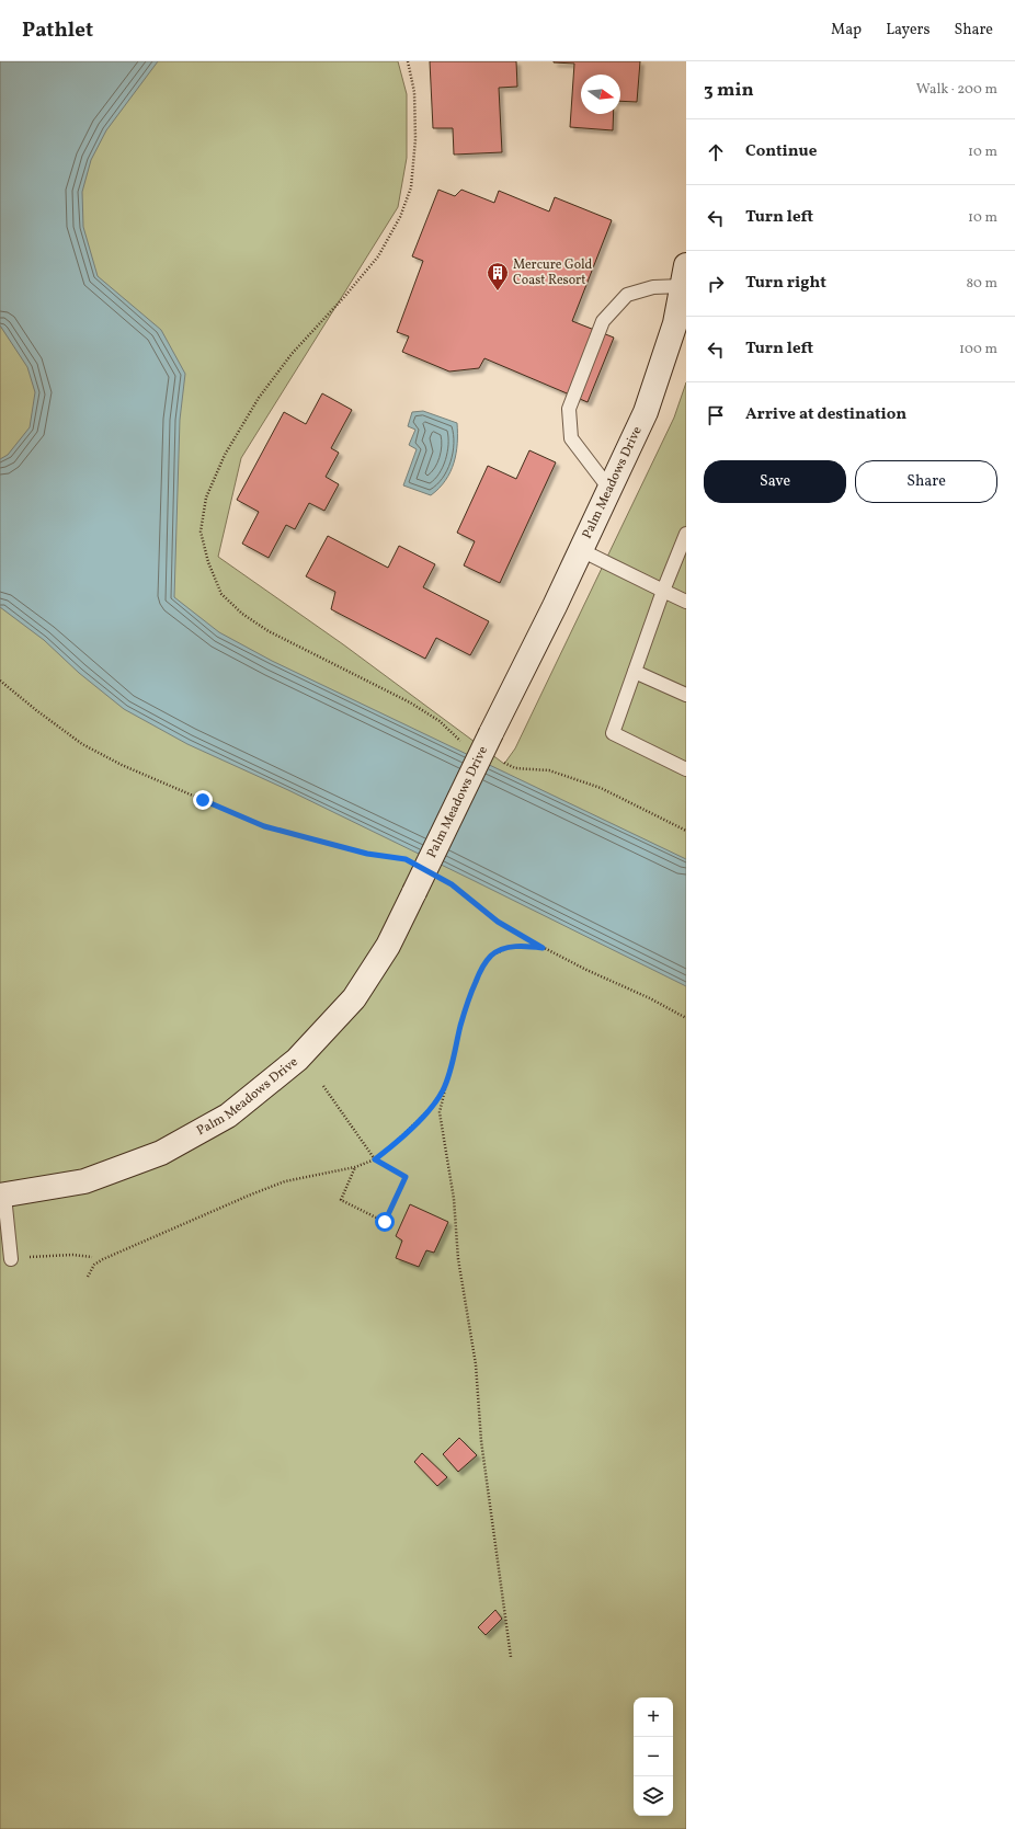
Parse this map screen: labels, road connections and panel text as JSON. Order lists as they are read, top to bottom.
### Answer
{
  "streets": {
    "street": ["Palm Meadows Drive"]
  },
  "places": {
    "building": ["Mercure Gold Coast Resort"]
  },
  "north": "right",
  "page": {
    "header": "Pathlet",
    "nav": ["Map", "Layers", "Share"],
    "heading": ["3 min", "Walk · 200 m"],
    "list": [
      ["Continue", "10 m"],
      ["Turn left", "10 m"],
      ["Turn right", "80 m"],
      ["Turn left", "100 m"],
      "Arrive at destination"
    ],
    "buttons": ["Save", "Share"],
    "map_buttons": ["+", "−"]
  }
}
